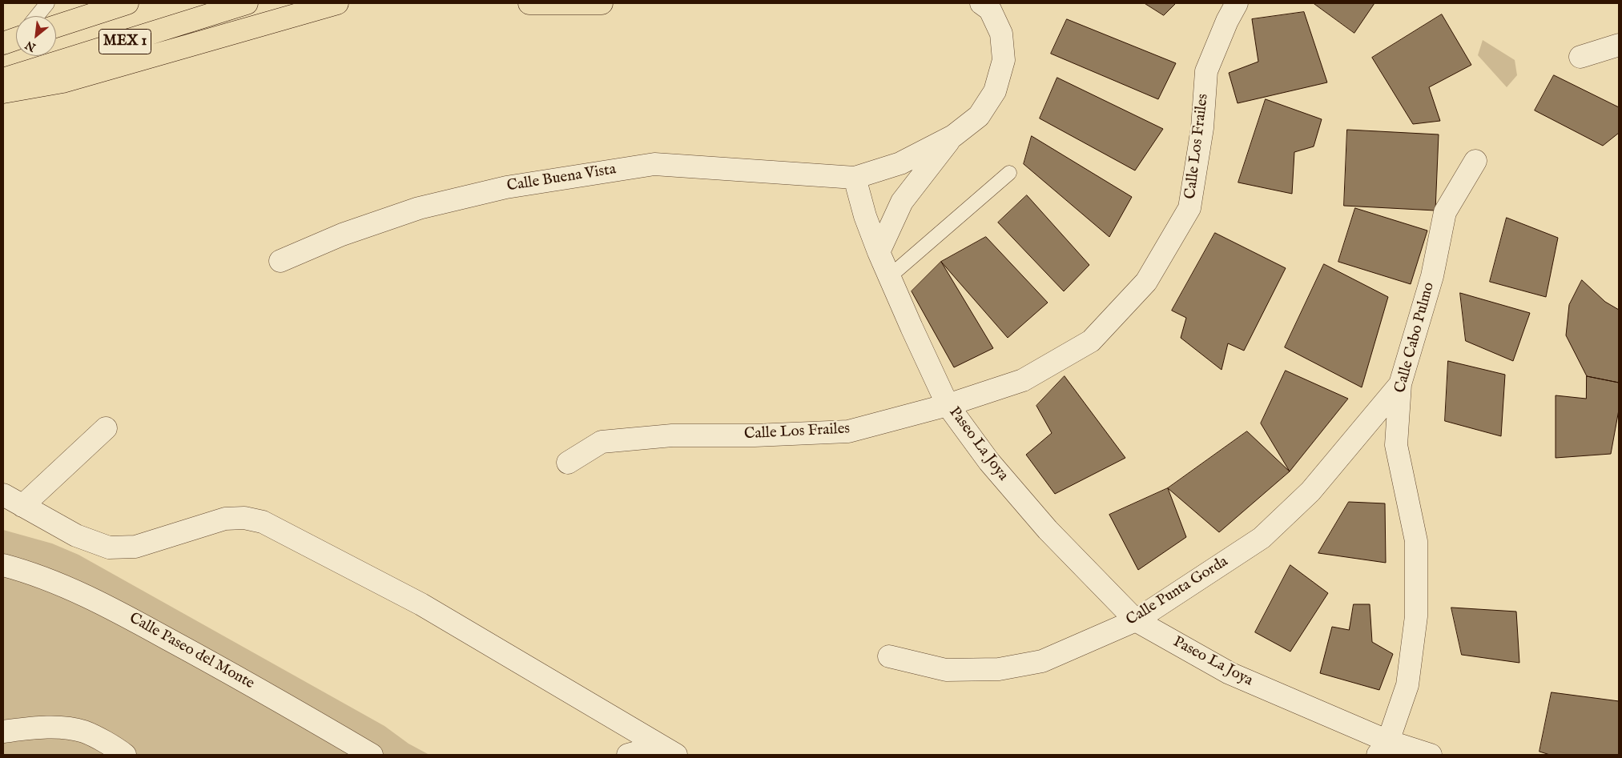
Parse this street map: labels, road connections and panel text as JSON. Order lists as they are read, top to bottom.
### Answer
{
  "streets": {
    "highway": ["MEX 1"],
    "street": [
      "Calle Los Frailes",
      "Calle Buena Vista",
      "Calle Cabo Pulmo",
      "Paseo La Joya",
      "Calle Punta Gorda",
      "Calle Paseo del Monte"
    ]
  },
  "crossings": [
    ["Calle Los Frailes", "Paseo La Joya"],
    ["Calle Buena Vista", "Paseo La Joya"],
    ["Calle Cabo Pulmo", "Paseo La Joya"],
    ["Calle Cabo Pulmo", "Calle Punta Gorda"],
    ["Paseo La Joya", "Calle Punta Gorda"]
  ],
  "north": "bottom left"
}
